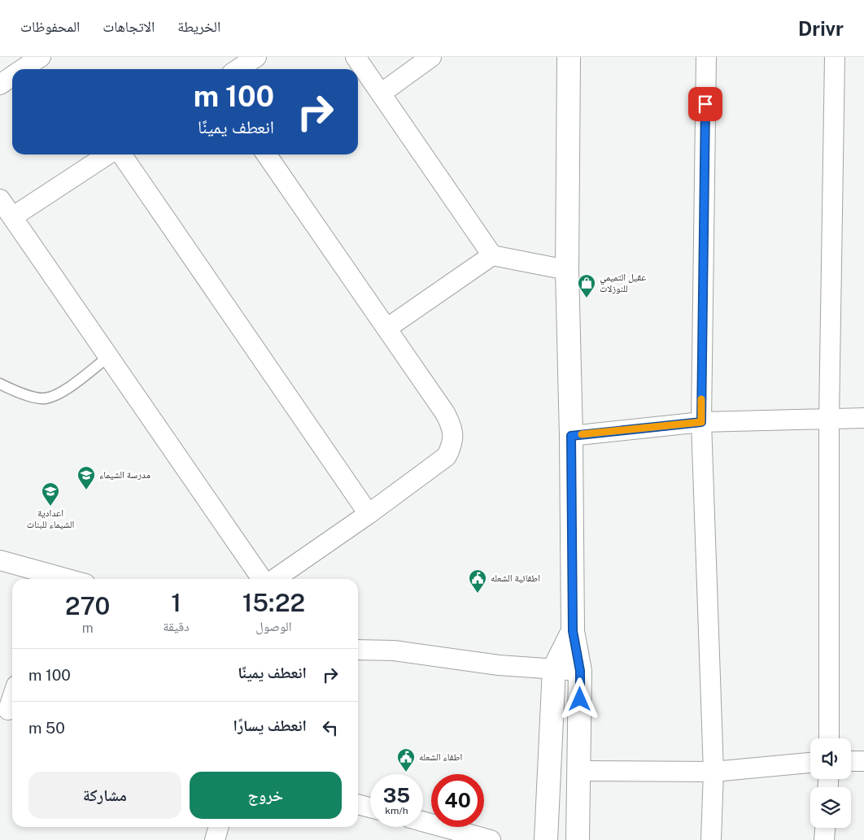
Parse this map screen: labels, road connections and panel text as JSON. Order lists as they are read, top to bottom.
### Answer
{
  "places": {
    "shop": ["عقيل التميمي للنوزلات"],
    "school or university": ["مدرسة الشيماء", "اعدادية الشيماء للبنات"],
    "public building": ["اطفائية الشعله", "اطفاء الشعله"]
  },
  "page": {
    "header": "Drivr",
    "nav": ["الخريطة", "الاتجاهات", "المحفوظات"],
    "turn": ["100 m", "انعطف يمينًا"],
    "eta": [
      "15:22",
      "الوصول",
      "1",
      "دقيقة",
      "270",
      "m"
    ],
    "list": [
      {
        "name": "انعطف يمينًا",
        "value": "100 m"
      },
      {
        "name": "انعطف يسارًا",
        "value": "50 m"
      }
    ],
    "buttons": ["خروج", "مشاركة"],
    "speed": "35 km/h",
    "limit": "40"
  }
}
